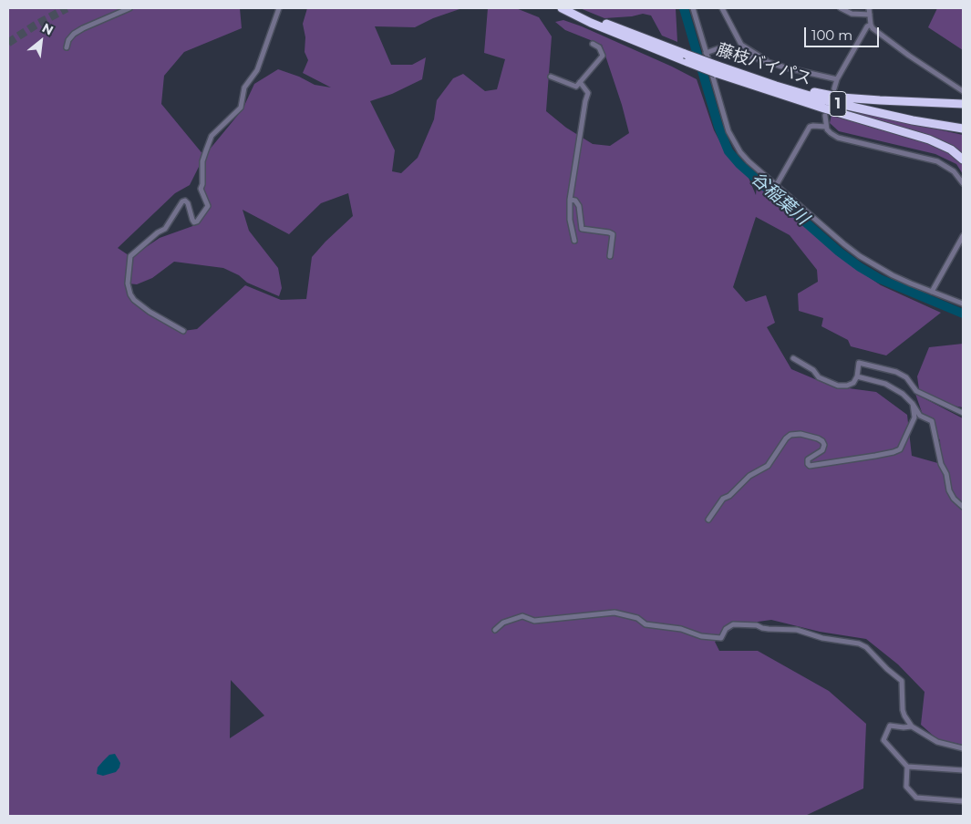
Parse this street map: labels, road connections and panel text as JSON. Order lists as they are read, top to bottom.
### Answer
{
  "streets": {
    "highway": ["藤枝バイパス", "1"]
  },
  "crossings": [
    ["藤枝バイパス", "1"]
  ],
  "water": ["谷稲葉川"],
  "scale_bar": "100 m",
  "north": "top right"
}
